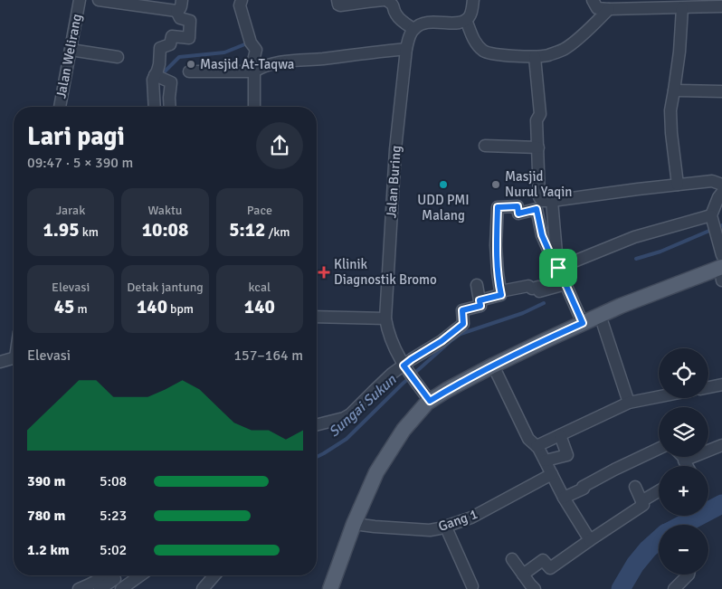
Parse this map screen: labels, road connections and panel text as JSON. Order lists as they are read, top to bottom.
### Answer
{
  "streets": {
    "street": ["Jalan Welirang", "Jalan Buring", "Gang 1"]
  },
  "water": ["Sungai Sukun"],
  "places": {
    "other": ["Masjid At-Taqwa", "UDD PMI Malang", "Masjid Nurul Yaqin"],
    "health": ["Klinik Diagnostik Bromo"]
  },
  "page": {
    "heading": ["Lari pagi", "09:47 · 5 × 390 m"],
    "stats": [
      ["Jarak", "1.95 km"],
      ["Waktu", "10:08"],
      ["Pace", "5:12 /km"],
      ["Elevasi", "45 m"],
      ["Detak jantung", "140 bpm"],
      ["kcal", "140"]
    ],
    "chart": ["Elevasi", "157–164 m"],
    "map_buttons": ["+", "−"],
    "list": [
      {
        "name": "390 m",
        "note": "5:08"
      },
      {
        "name": "780 m",
        "note": "5:23"
      },
      {
        "name": "1.2 km",
        "note": "5:02"
      }
    ]
  }
}
